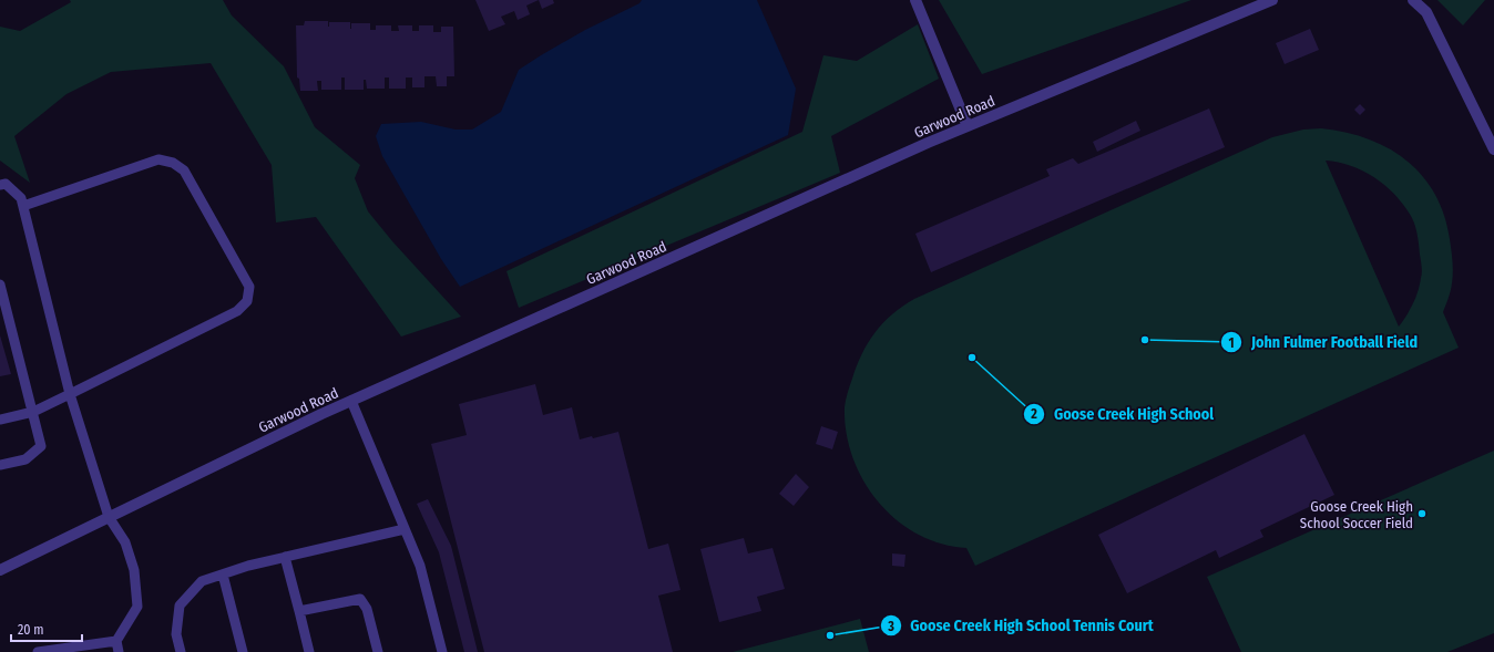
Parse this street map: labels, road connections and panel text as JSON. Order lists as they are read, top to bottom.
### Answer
{
  "streets": {
    "street": ["Garwood Road"]
  },
  "places": [
    "John Fulmer Football Field",
    "Goose Creek High School",
    "Goose Creek High School Soccer Field",
    "Goose Creek High School Tennis Court"
  ],
  "scale_bar": "20 m"
}
